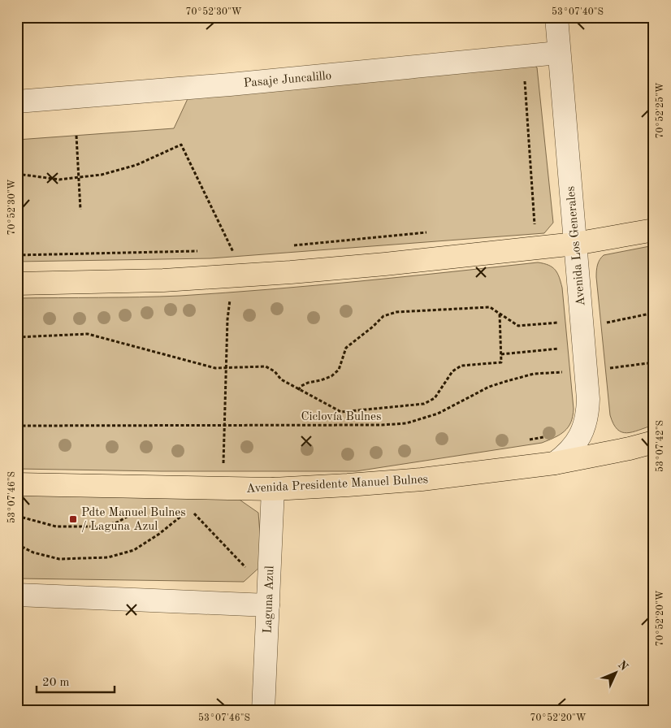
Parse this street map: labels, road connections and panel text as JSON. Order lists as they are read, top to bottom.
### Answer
{
  "streets": {
    "main road": ["Avenida Presidente Manuel Bulnes"],
    "street": ["Pasaje Juncalillo", "Avenida Los Generales", "Laguna Azul"],
    "path": ["Ciclovía Bulnes"]
  },
  "crossings": [
    ["Pasaje Juncalillo", "Avenida Los Generales"],
    ["Avenida Los Generales", "Avenida Presidente Manuel Bulnes"],
    ["Avenida Presidente Manuel Bulnes", "Laguna Azul"]
  ],
  "places": {
    "transit": ["Pdte Manuel Bulnes / Laguna Azul"]
  },
  "scale_bar": "20 m",
  "north": "top right",
  "coordinates": [
    "70°52'30\"W",
    "53°07'40\"S",
    "70°52'25\"W",
    "53°07'42\"S",
    "53°07'46\"S",
    "70°52'20\"W"
  ]
}
